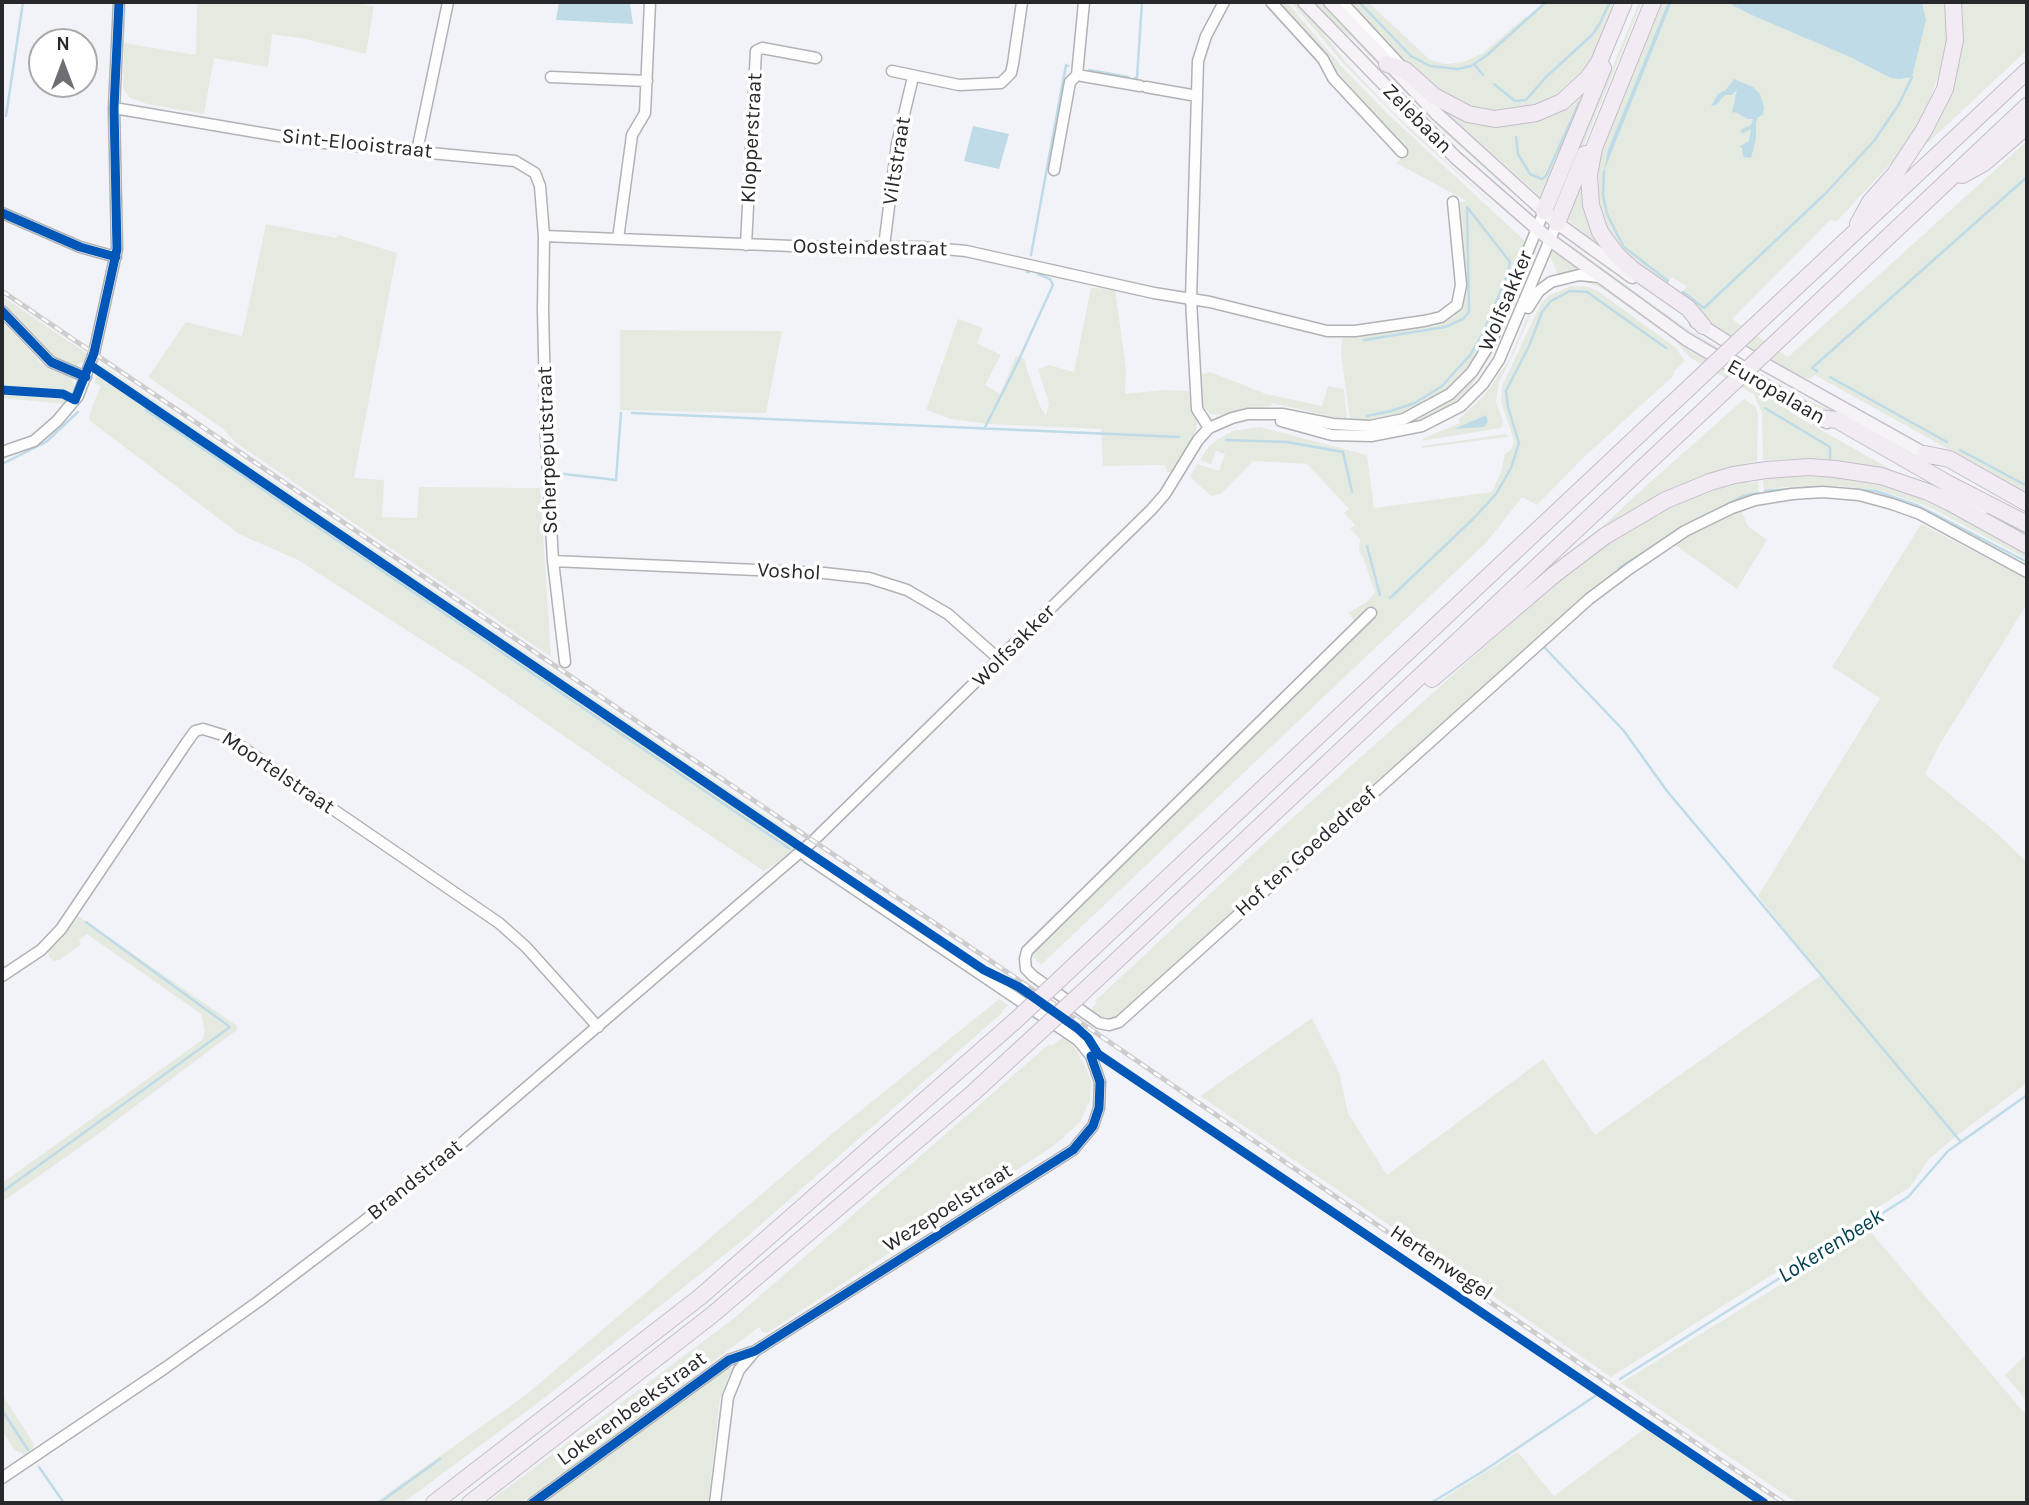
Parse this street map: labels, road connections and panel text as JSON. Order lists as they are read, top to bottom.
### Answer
{
  "streets": {
    "main road": ["Zelebaan", "Europalaan"],
    "street": [
      "Klopperstraat",
      "Sint-Elooistraat",
      "Viltstraat",
      "Oosteindestraat",
      "Wolfsakker",
      "Scherpeputstraat",
      "Voshol",
      "Moortelstraat",
      "Hof ten Goededreef",
      "Brandstraat",
      "Wezepoelstraat",
      "Lokerenbeekstraat"
    ],
    "cycle path": ["Hertenwegel"]
  },
  "crossings": [
    ["Zelebaan", "Wolfsakker"],
    ["Zelebaan", "Europalaan"],
    ["Klopperstraat", "Oosteindestraat"],
    ["Sint-Elooistraat", "Oosteindestraat"],
    ["Sint-Elooistraat", "Scherpeputstraat"],
    ["Viltstraat", "Oosteindestraat"],
    ["Oosteindestraat", "Scherpeputstraat"],
    ["Wolfsakker", "Europalaan"],
    ["Wolfsakker", "Voshol"],
    ["Wolfsakker", "Brandstraat"],
    ["Wolfsakker", "Wezepoelstraat"],
    ["Scherpeputstraat", "Voshol"],
    ["Moortelstraat", "Brandstraat"],
    ["Brandstraat", "Wezepoelstraat"],
    ["Wezepoelstraat", "Lokerenbeekstraat"]
  ],
  "water": ["Lokerenbeek"],
  "north": "top"
}
